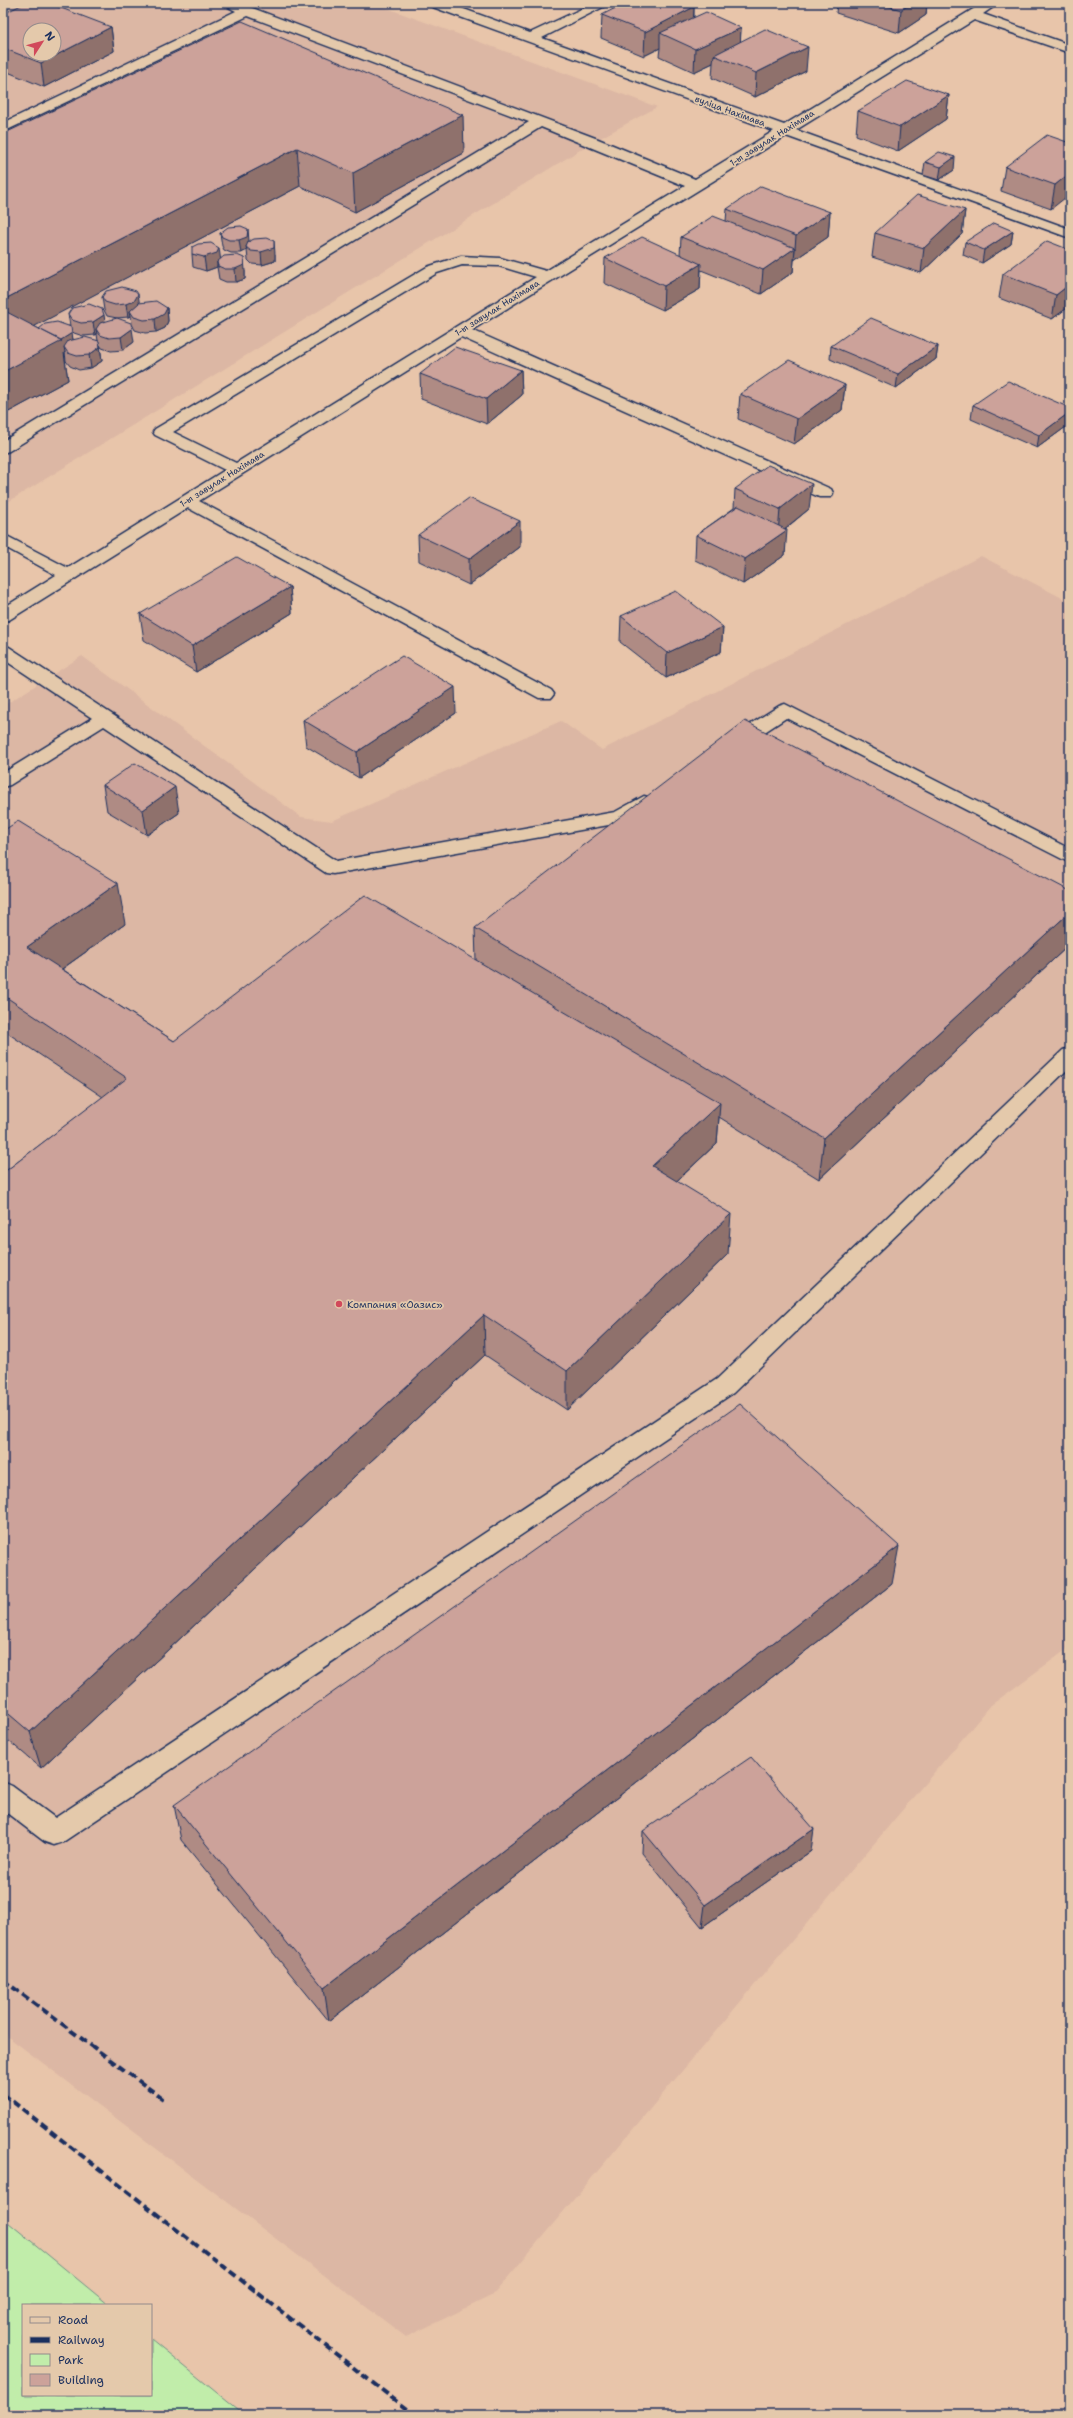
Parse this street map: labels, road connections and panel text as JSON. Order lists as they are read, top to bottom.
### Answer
{
  "streets": {
    "street": ["вуліца Нахімава", "1-ы завулак Нахімава"]
  },
  "crossings": [
    ["вуліца Нахімава", "1-ы завулак Нахімава"]
  ],
  "places": ["Компания «Оазис»"],
  "legend": [
    "Road",
    "Railway",
    "Park",
    "Building"
  ],
  "north": "top right"
}
